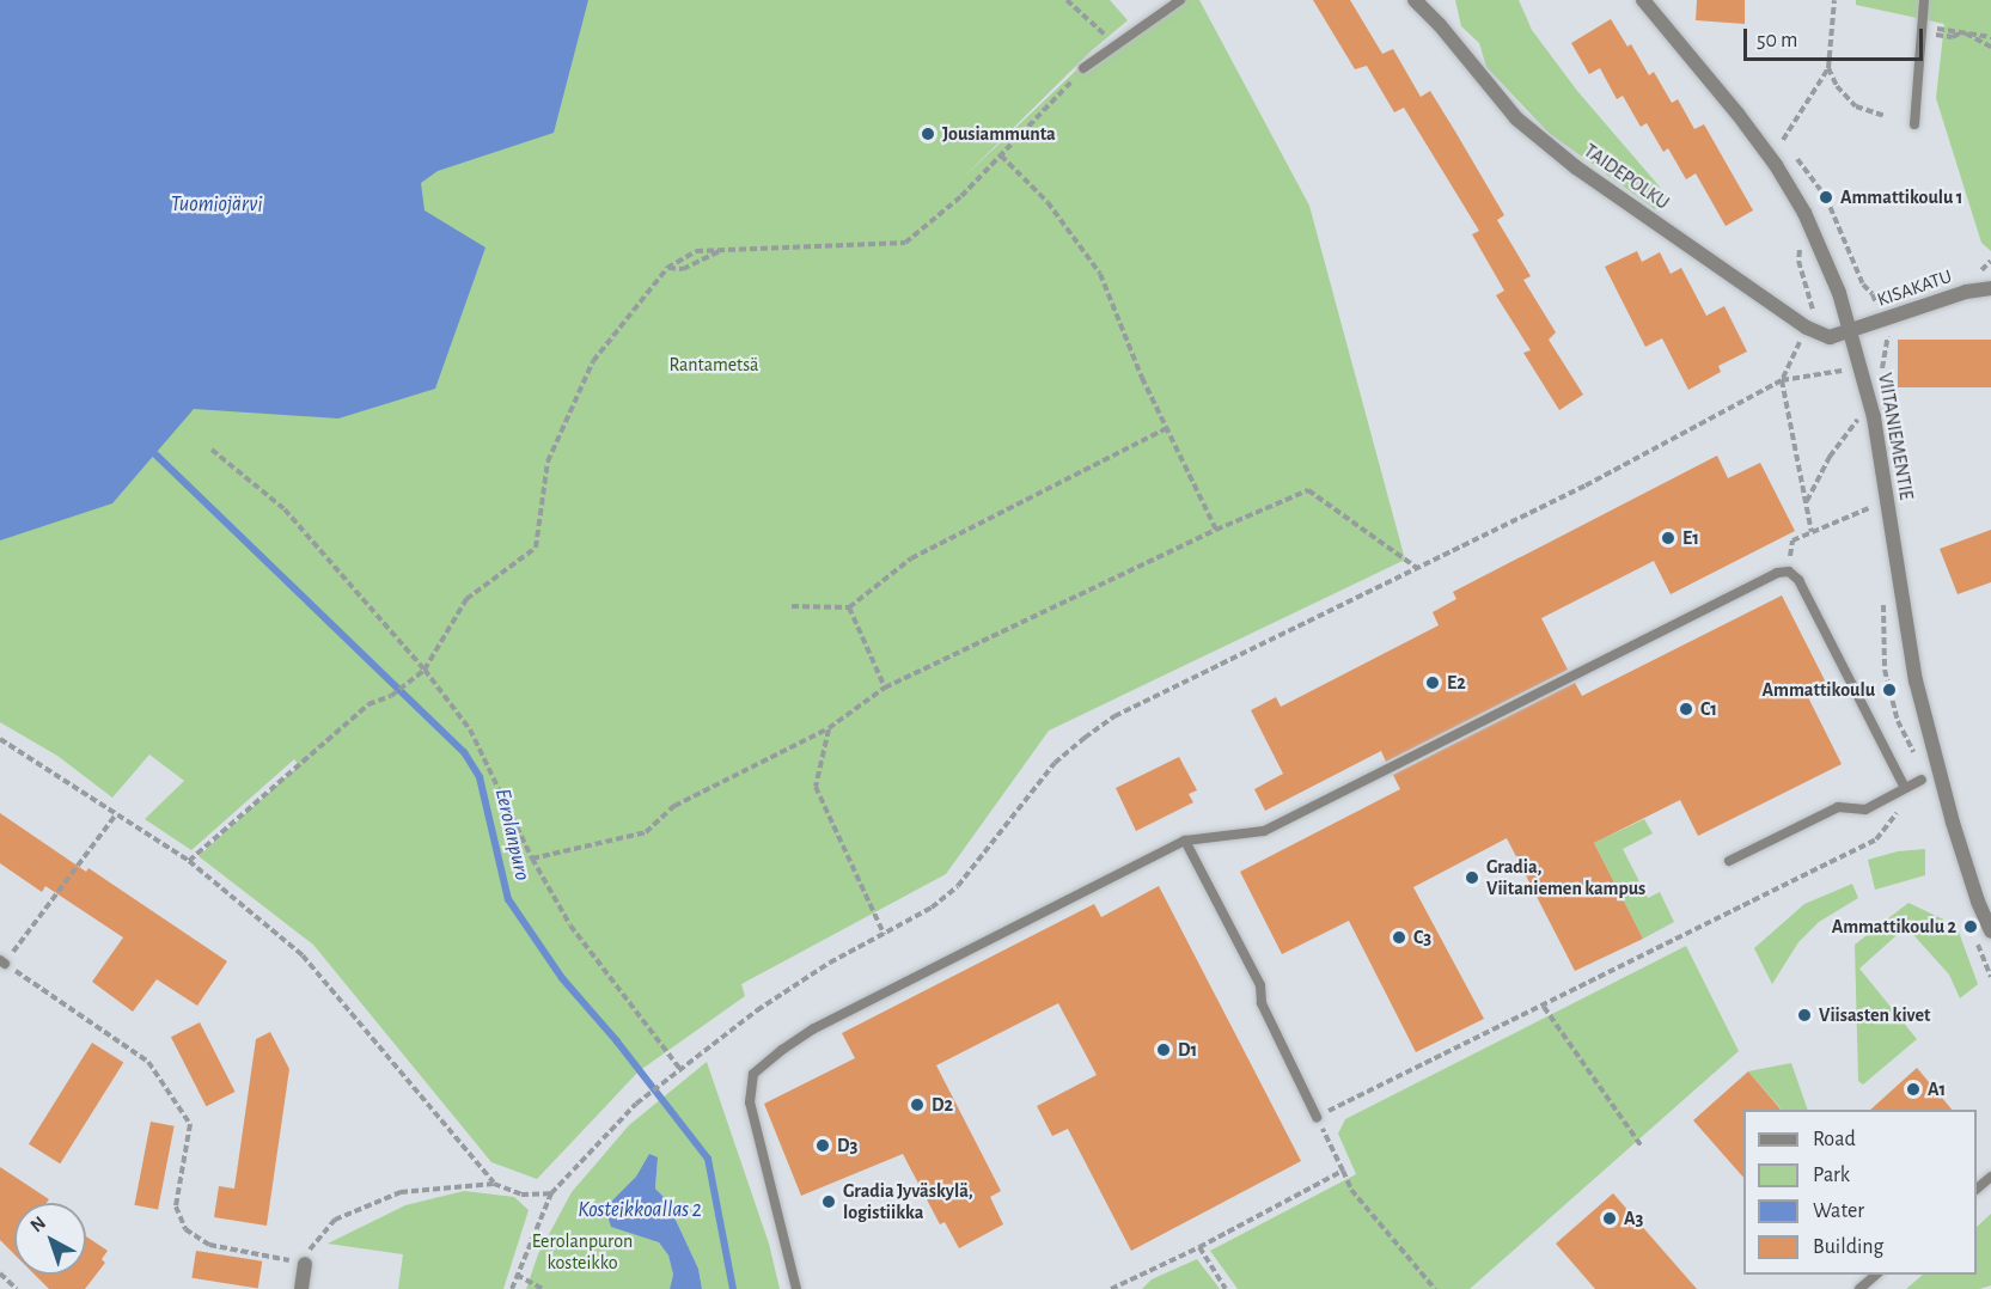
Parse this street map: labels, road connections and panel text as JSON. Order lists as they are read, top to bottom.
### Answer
{
  "streets": {
    "street": ["TAIDEPOLKU", "KISAKATU", "VIITANIEMENTIE"]
  },
  "crossings": [
    ["TAIDEPOLKU", "KISAKATU"],
    ["TAIDEPOLKU", "VIITANIEMENTIE"],
    ["KISAKATU", "VIITANIEMENTIE"]
  ],
  "water": ["Tuomiojärvi", "Eerolanpuro", "Kosteikkoallas 2"],
  "parks": ["Rantametsä", "Eerolanpuron kosteikko"],
  "places": [
    "Jousiammunta",
    "Ammattikoulu 1",
    "E1",
    "E2",
    "Ammattikoulu",
    "C1",
    "Gradia, Viitaniemen kampus",
    "Ammattikoulu 2",
    "C3",
    "Viisasten kivet",
    "D1",
    "A1",
    "D2",
    "D3",
    "Gradia Jyväskylä, logistiikka",
    "A3"
  ],
  "legend": [
    "Road",
    "Park",
    "Water",
    "Building"
  ],
  "scale_bar": "50 m",
  "north": "top left"
}
